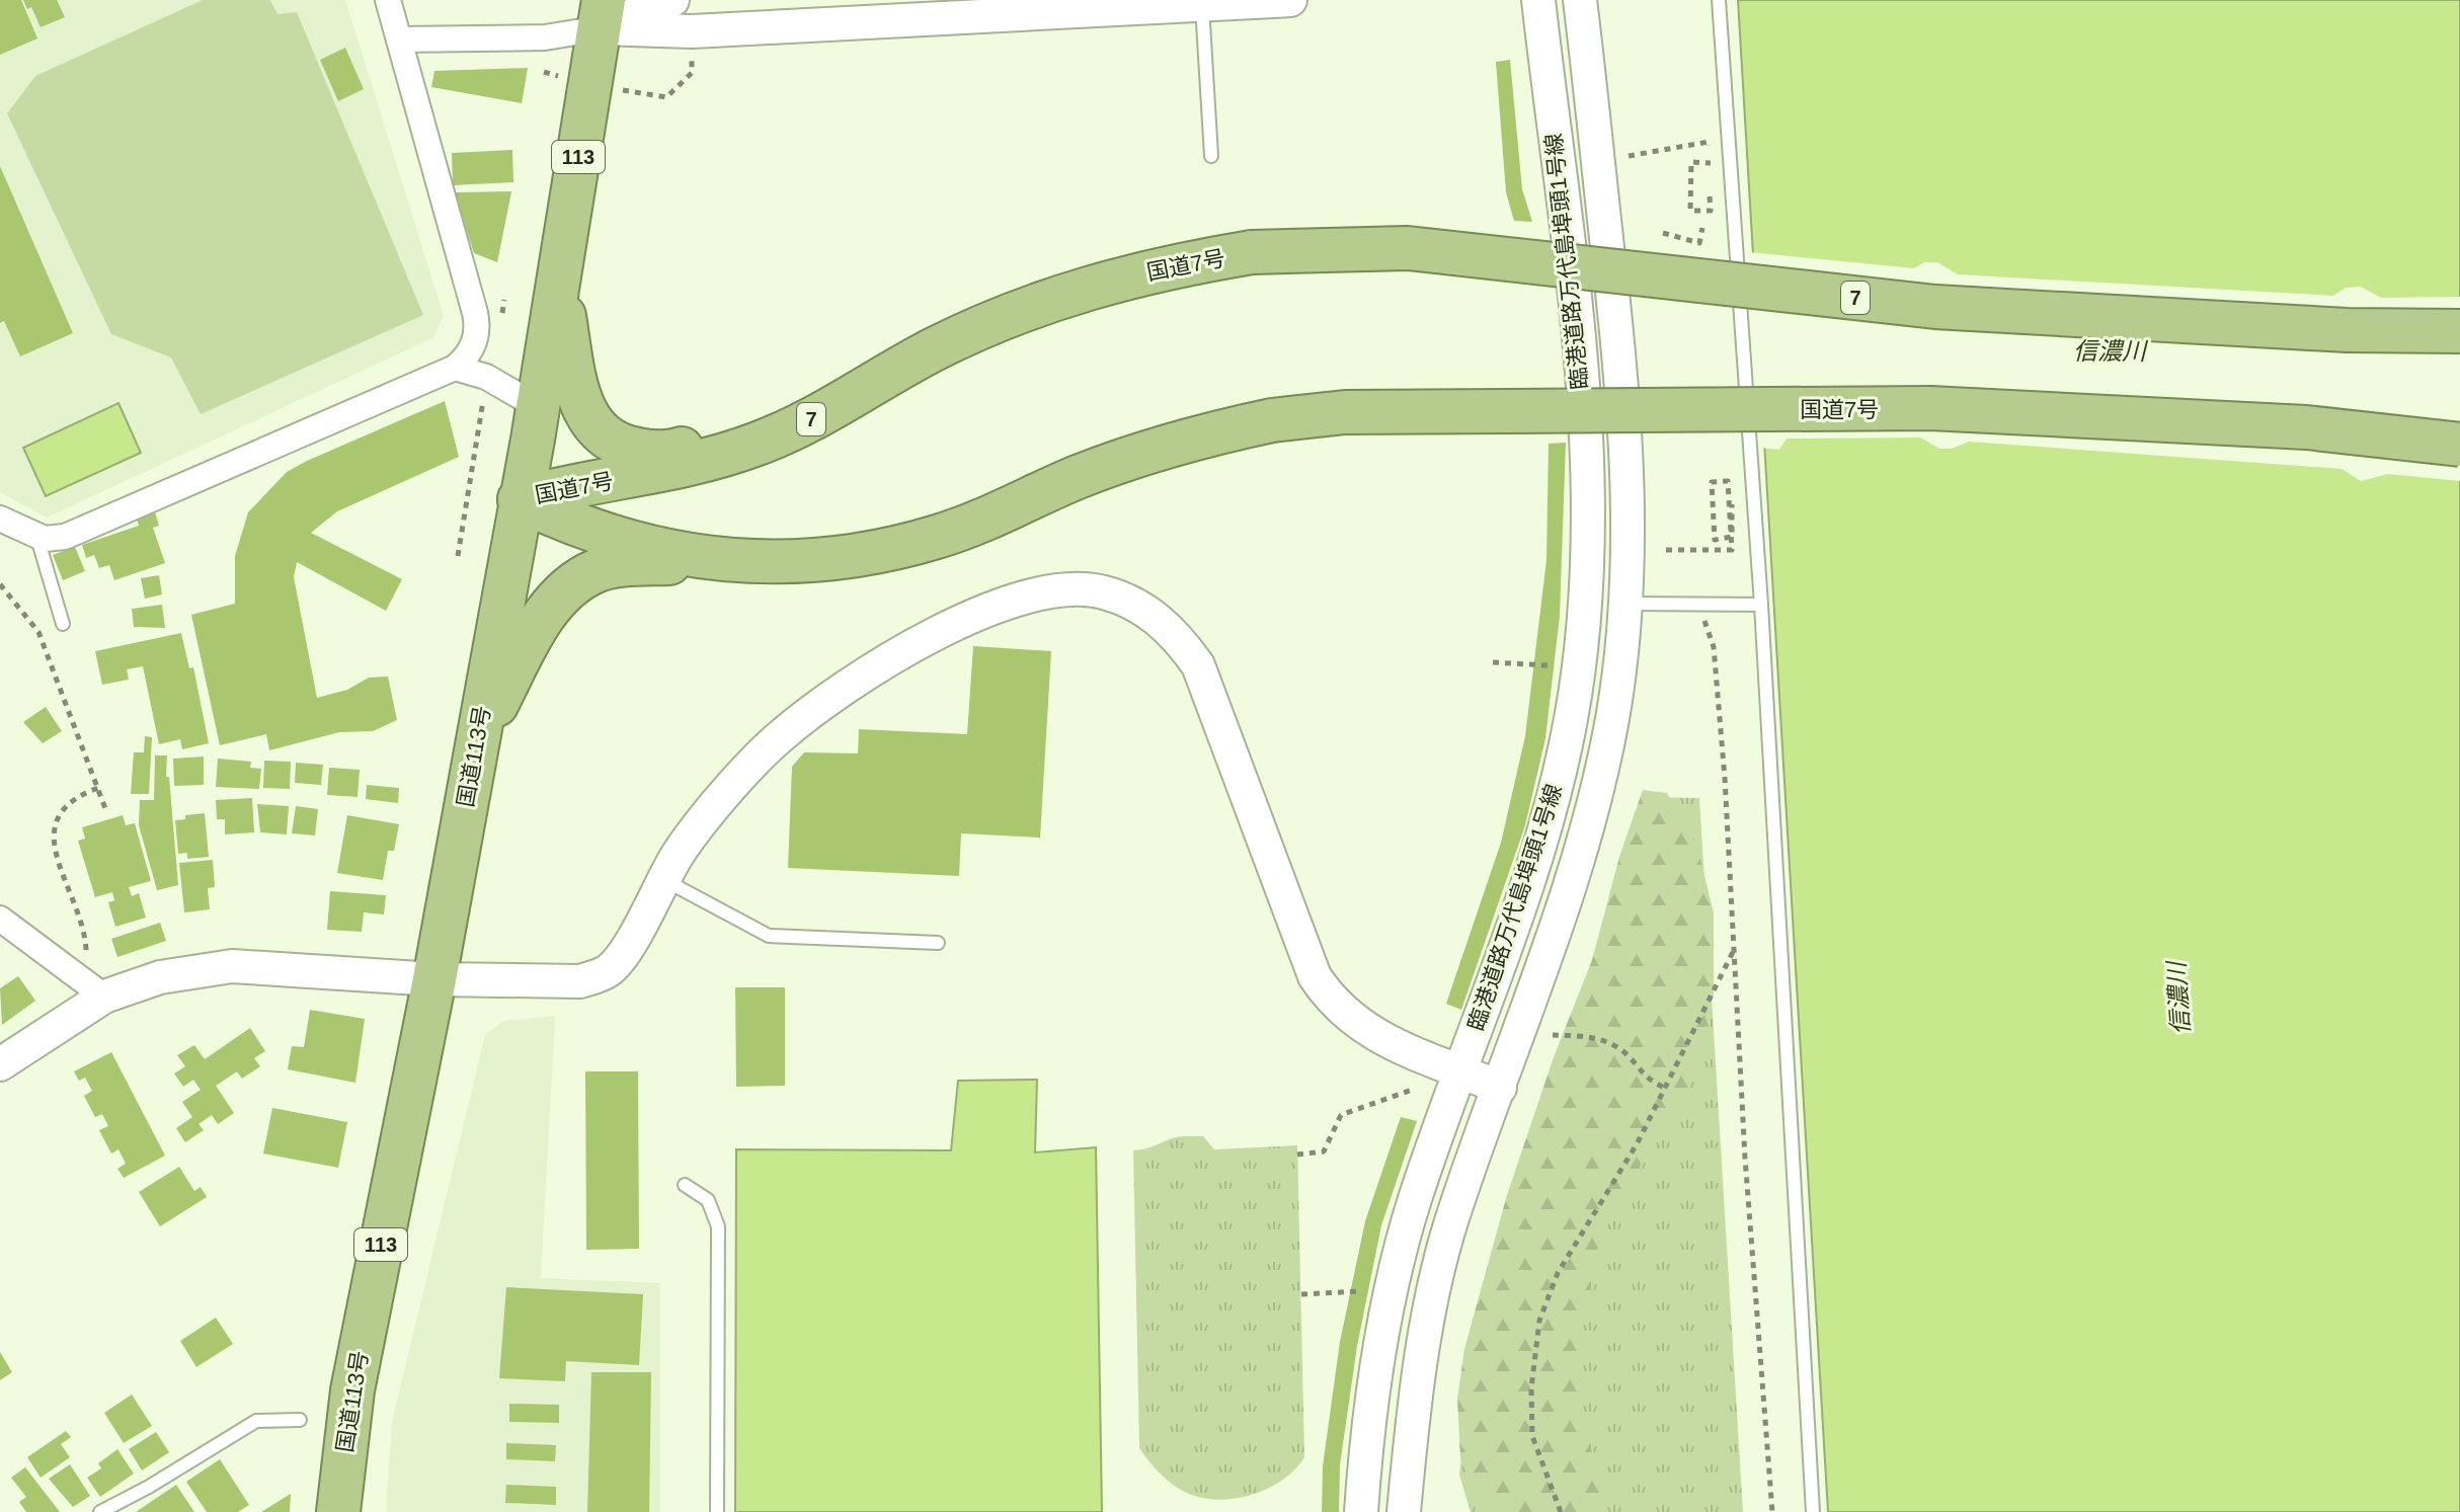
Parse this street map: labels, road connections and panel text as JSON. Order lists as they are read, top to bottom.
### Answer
{
  "streets": {
    "highway": [
      "113",
      "国道7号",
      "7",
      "国道113号"
    ],
    "street": ["臨港道路万代島埠頭1号線"]
  },
  "crossings": [
    ["国道7号", "国道113号"]
  ],
  "water": ["信濃川"]
}
